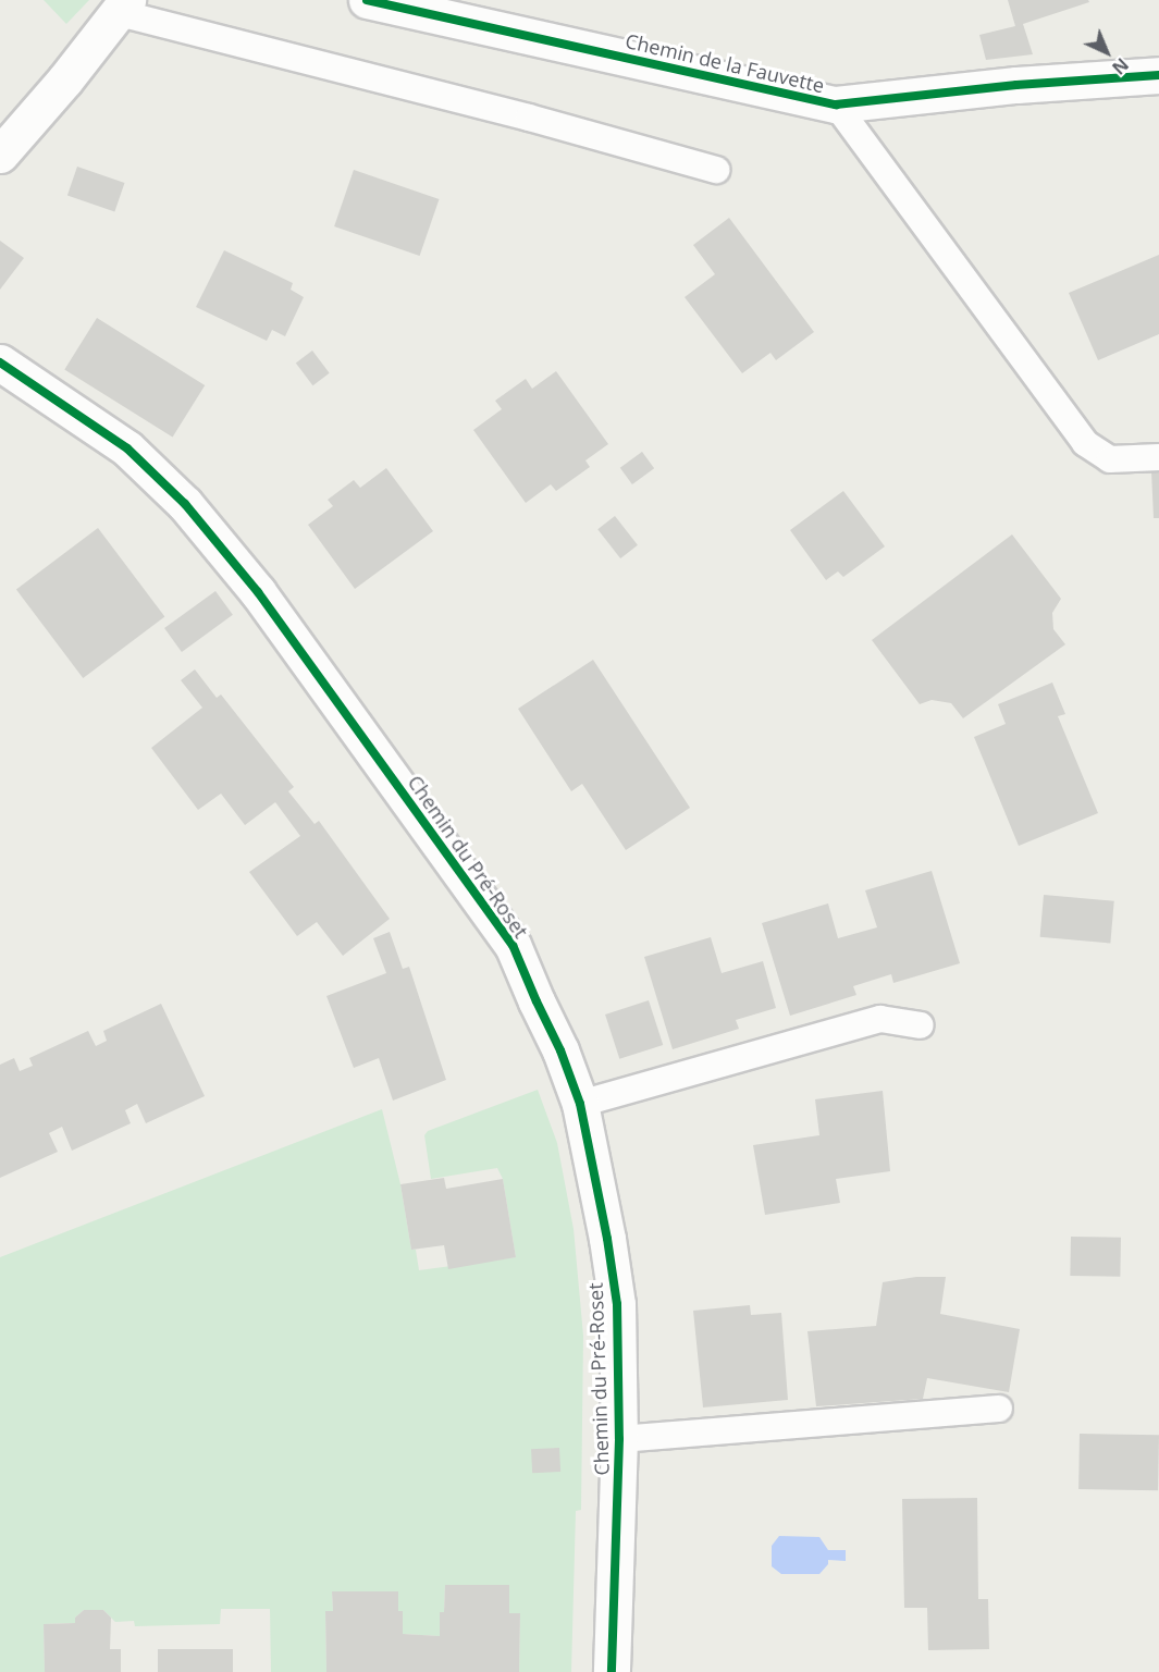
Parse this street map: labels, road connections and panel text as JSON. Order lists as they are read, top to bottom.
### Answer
{
  "streets": {
    "street": ["Chemin de la Fauvette", "Chemin du Pré-Roset"]
  },
  "north": "bottom right"
}
